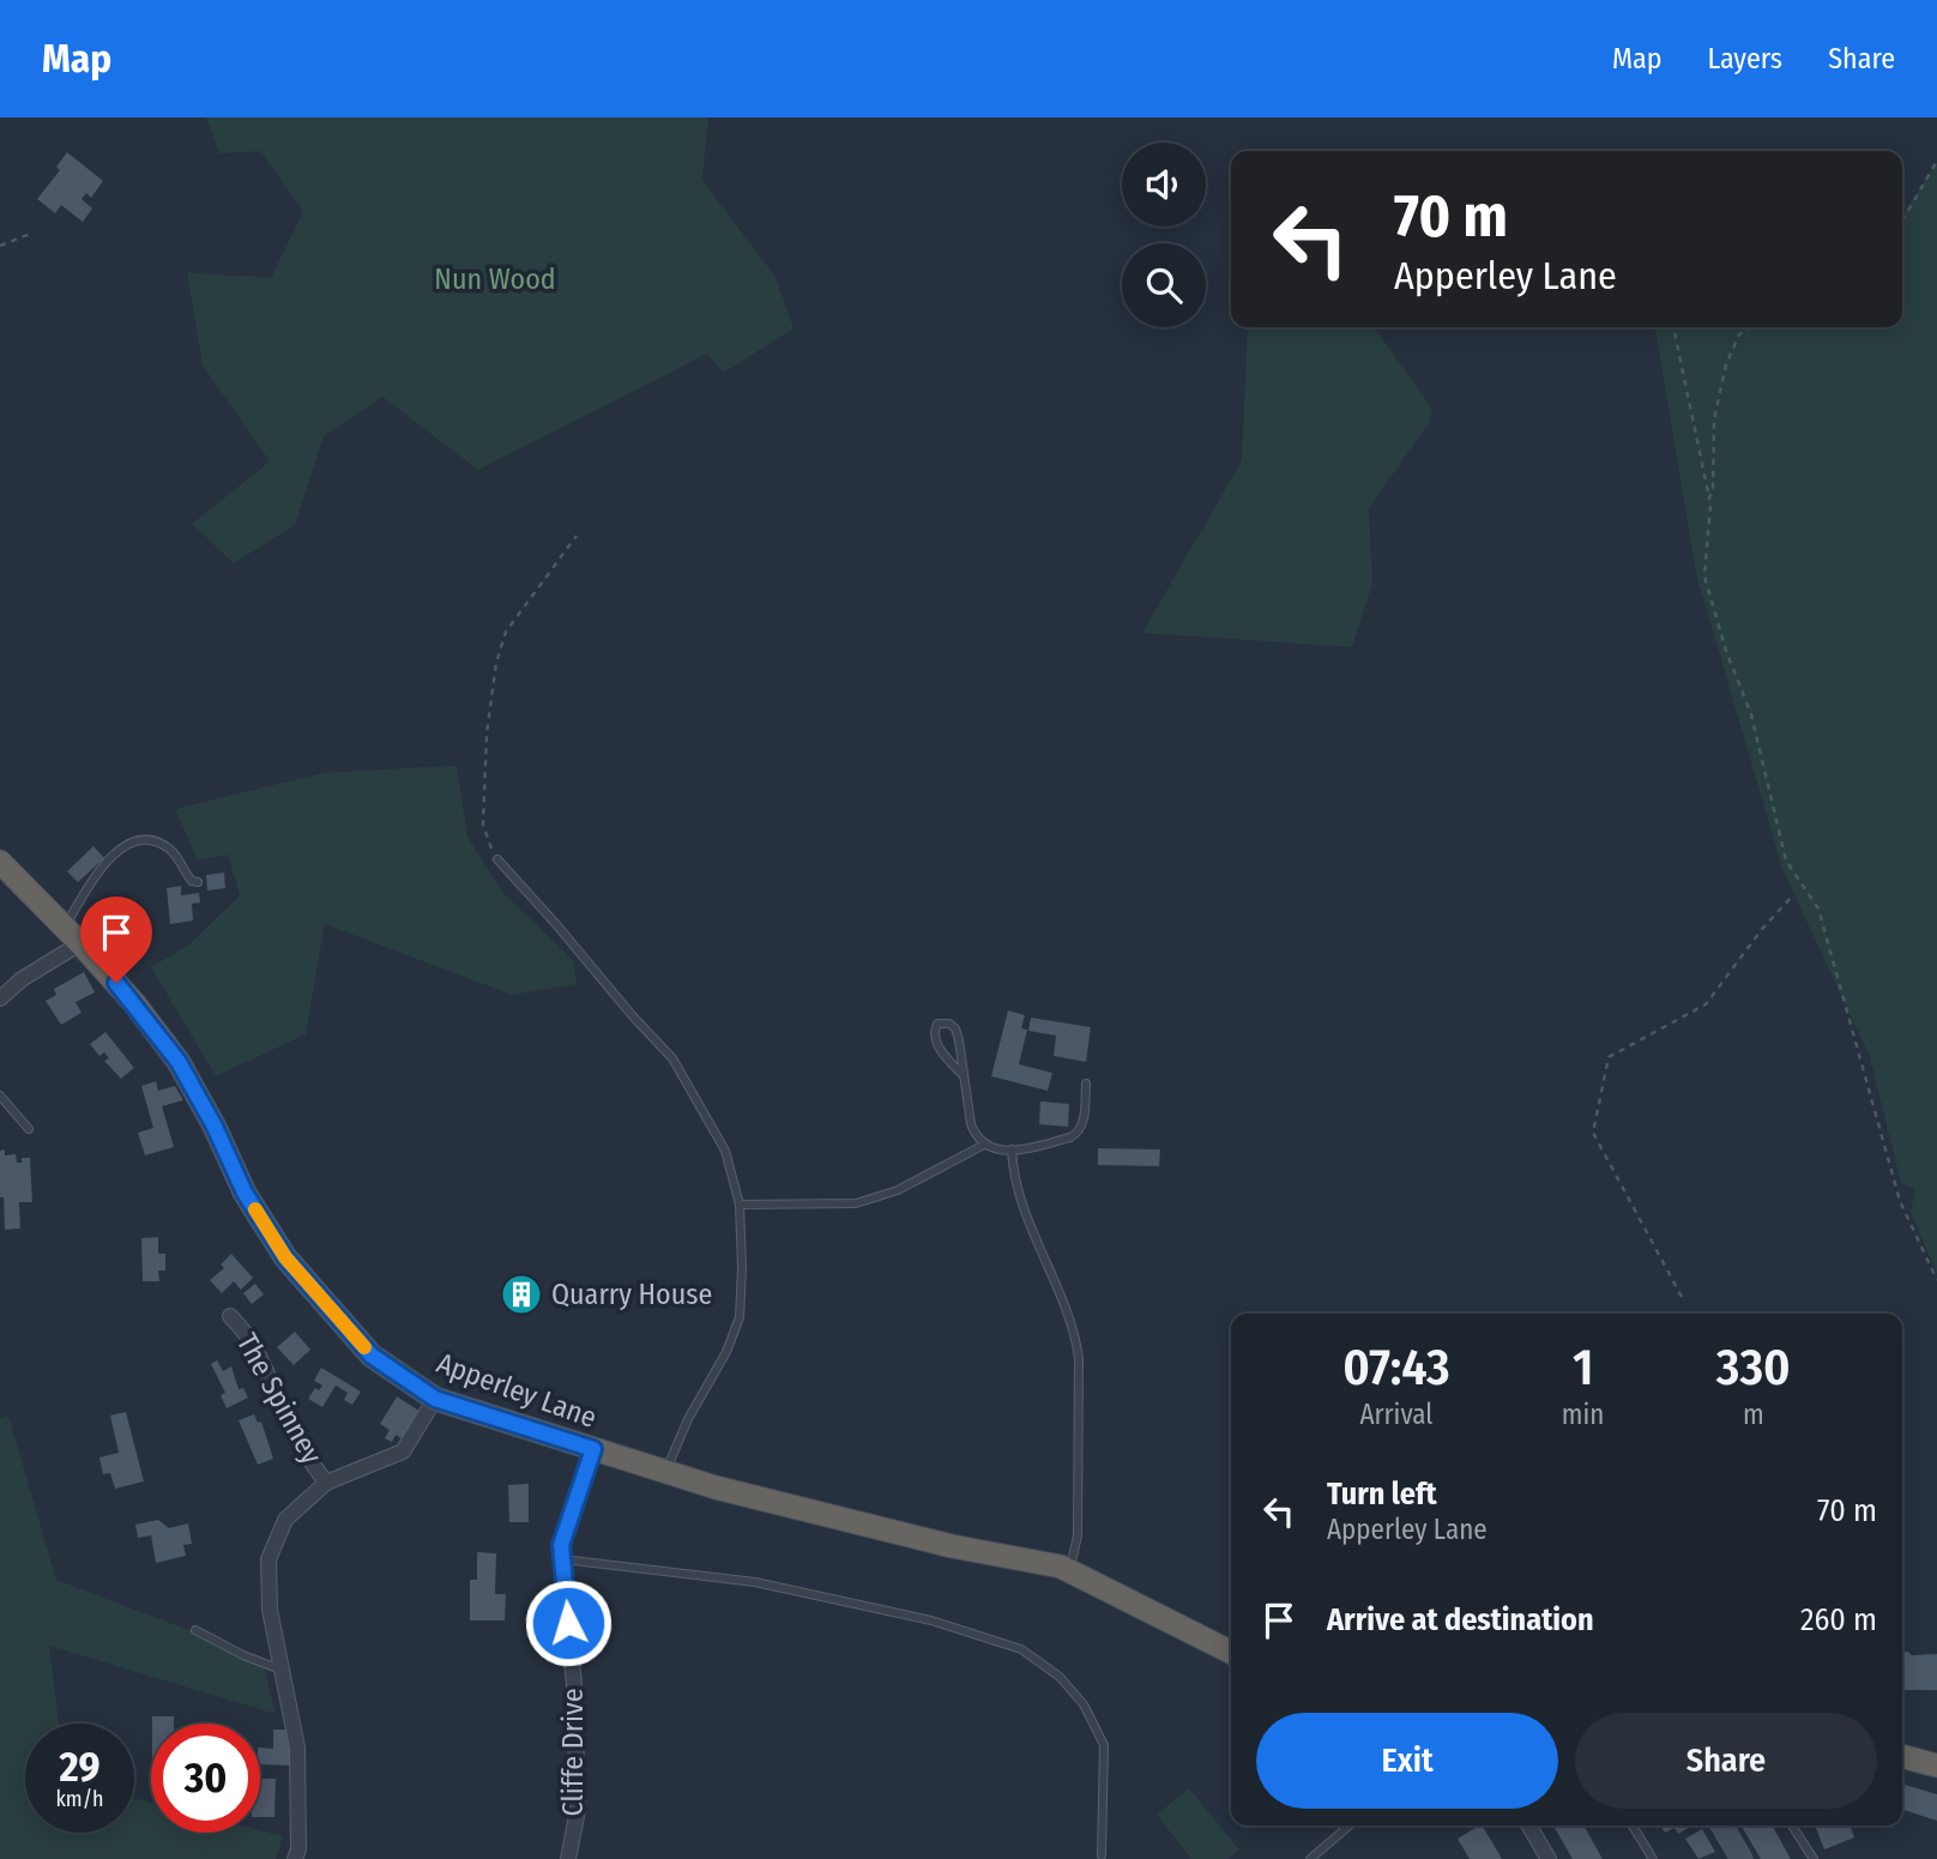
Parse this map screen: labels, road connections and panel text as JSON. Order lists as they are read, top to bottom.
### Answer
{
  "streets": {
    "highway": ["Apperley Lane"],
    "street": ["The Spinney", "Cliffe Drive"]
  },
  "crossings": [
    ["Apperley Lane", "Cliffe Drive"]
  ],
  "parks": ["Nun Wood"],
  "places": {
    "building": ["Quarry House"]
  },
  "page": {
    "header": "Map",
    "nav": ["Map", "Layers", "Share"],
    "turn": ["70 m", "Apperley Lane"],
    "eta": [
      "07:43",
      "Arrival",
      "1",
      "min",
      "330",
      "m"
    ],
    "list": [
      {
        "name": "Turn left",
        "note": "Apperley Lane",
        "value": "70 m"
      },
      {
        "name": "Arrive at destination",
        "value": "260 m"
      }
    ],
    "buttons": ["Exit", "Share"],
    "speed": "29 km/h",
    "limit": "30"
  }
}
